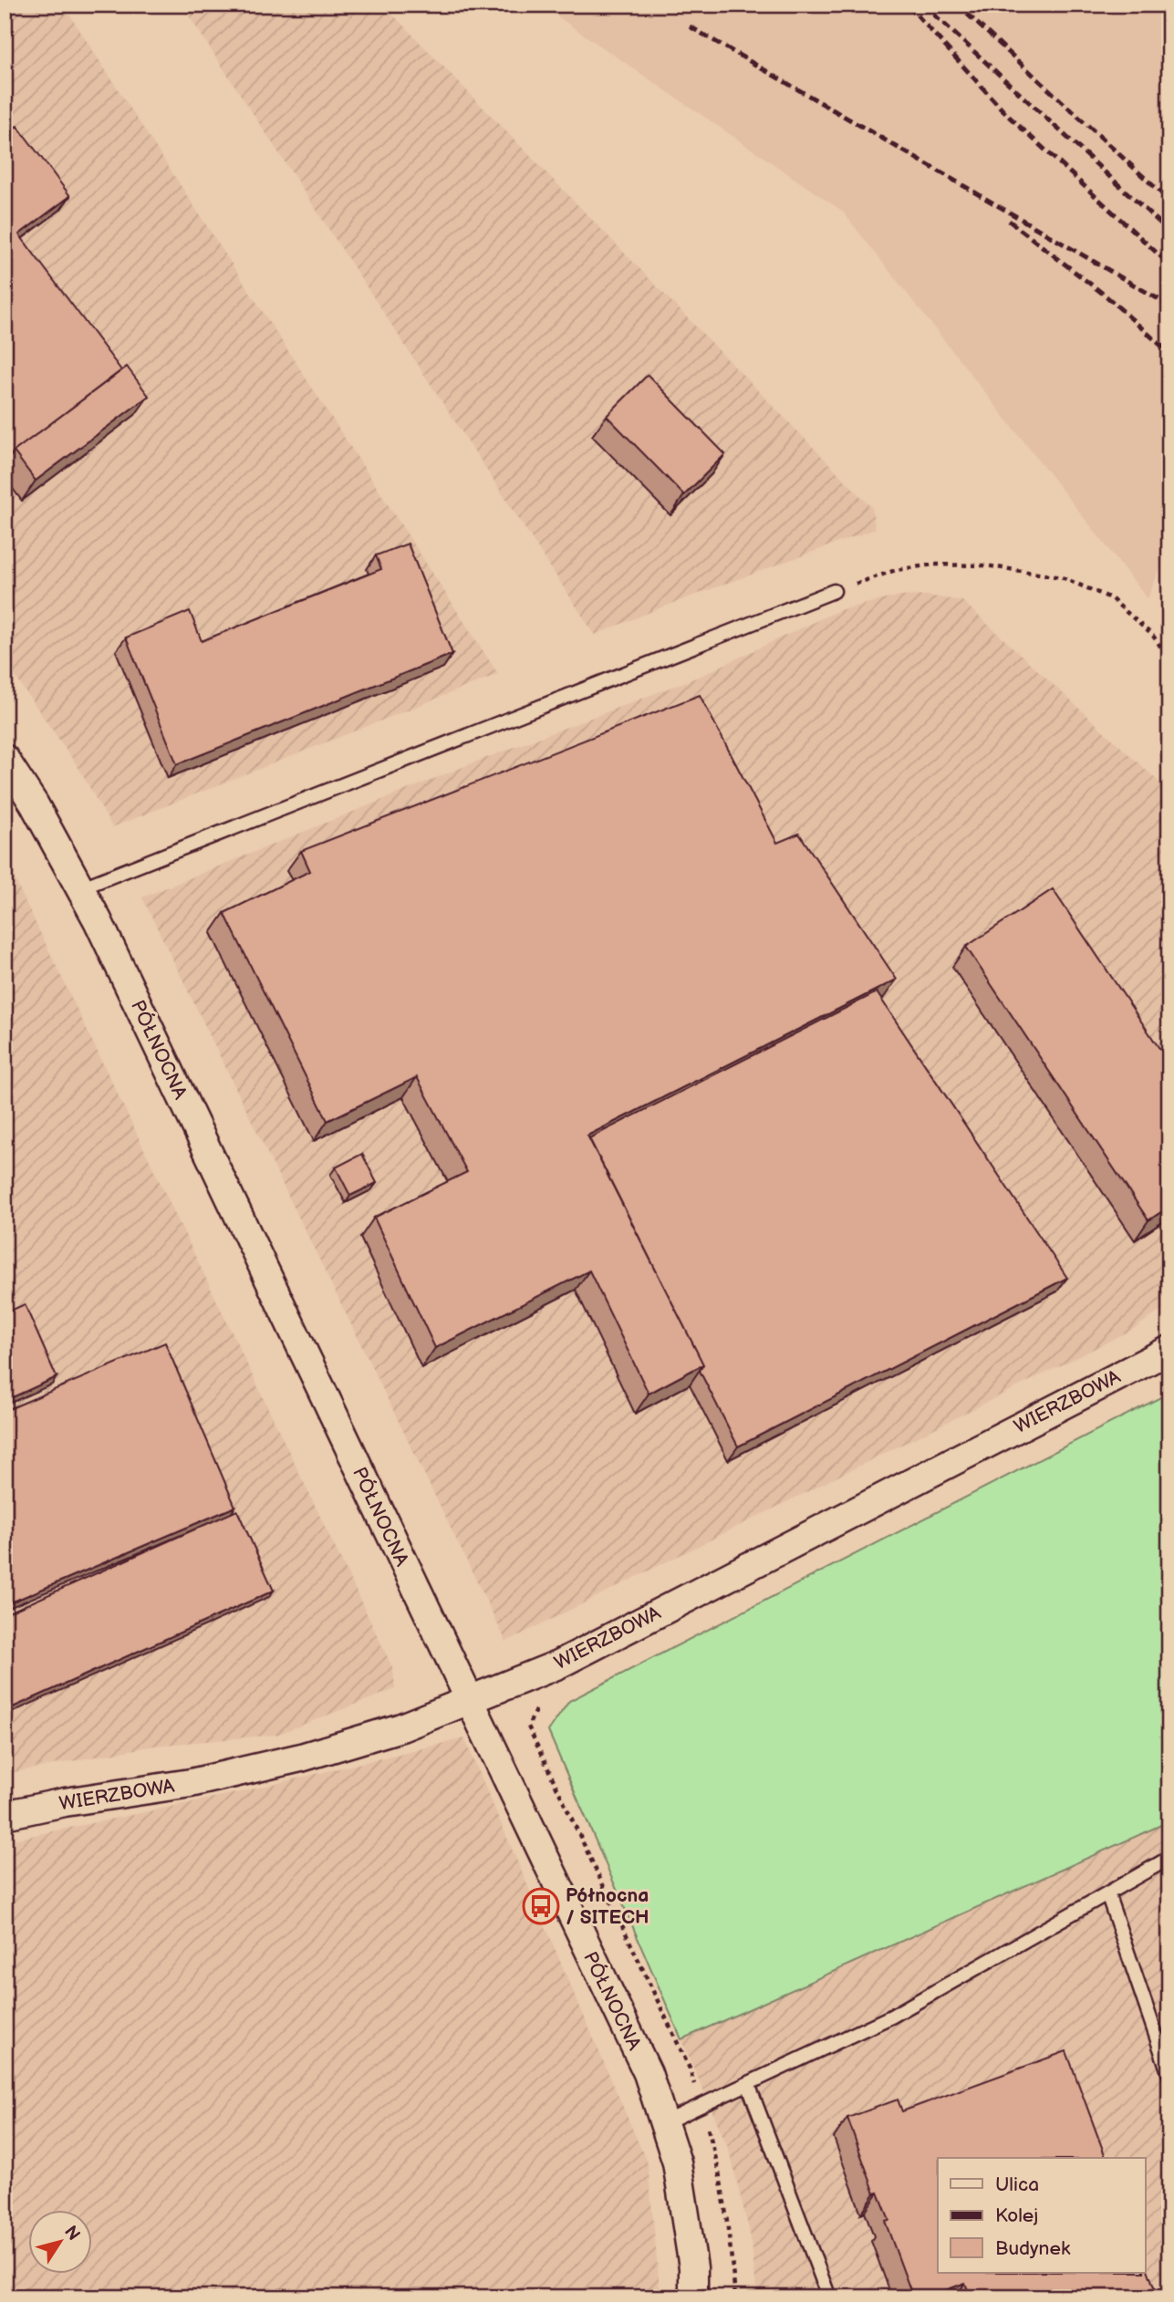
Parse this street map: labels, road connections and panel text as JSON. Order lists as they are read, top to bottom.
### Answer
{
  "streets": {
    "street": ["PÓŁNOCNA", "WIERZBOWA"]
  },
  "crossings": [
    ["PÓŁNOCNA", "WIERZBOWA"]
  ],
  "places": {
    "bus stop": ["Północna / SITECH"]
  },
  "legend": ["Ulica", "Kolej", "Budynek"],
  "north": "top right"
}
